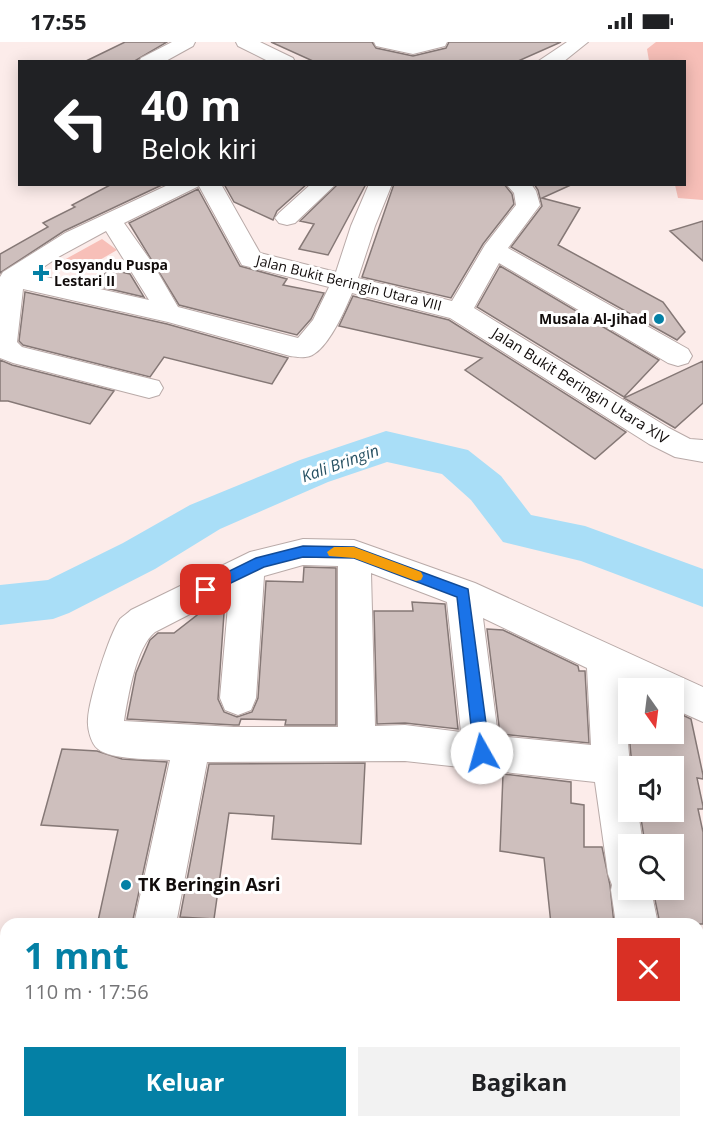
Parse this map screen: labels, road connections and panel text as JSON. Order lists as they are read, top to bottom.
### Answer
{
  "streets": {
    "street": ["Jalan Bukit Beringin Utara VIII", "Jalan Bukit Beringin Utara XIV"]
  },
  "crossings": [
    ["Jalan Bukit Beringin Utara VIII", "Jalan Bukit Beringin Utara XIV"]
  ],
  "water": ["Kali Bringin"],
  "places": {
    "health": ["Posyandu Puspa Lestari II"],
    "other": ["Musala Al-Jihad", "TK Beringin Asri"]
  },
  "north": "bottom",
  "page": {
    "status": "17:55",
    "turn": ["40 m", "Belok kiri"],
    "heading": ["1 mnt", "110 m · 17:56"],
    "buttons": ["Keluar", "Bagikan"]
  }
}
